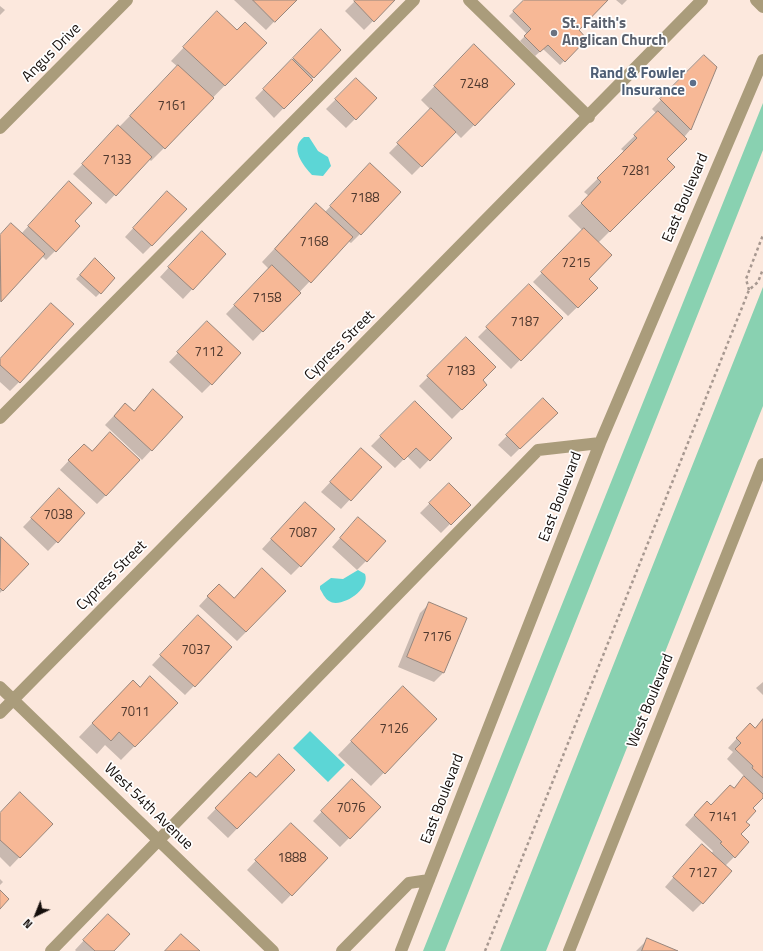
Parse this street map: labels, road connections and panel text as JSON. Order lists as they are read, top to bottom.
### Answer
{
  "streets": {
    "street": [
      "Angus Drive",
      "East Boulevard",
      "Cypress Street",
      "West Boulevard",
      "West 54th Avenue"
    ]
  },
  "crossings": [
    ["Cypress Street", "West 54th Avenue"]
  ],
  "places": ["St. Faith's Anglican Church", "Rand & Fowler Insurance"],
  "house_numbers": [
    "7248",
    "7161",
    "7133",
    "7281",
    "7188",
    "7168",
    "7215",
    "7158",
    "7187",
    "7112",
    "7183",
    "7038",
    "7087",
    "7176",
    "7037",
    "7011",
    "7126",
    "7076",
    "7141",
    "1888",
    "7127"
  ],
  "north": "bottom left"
}
